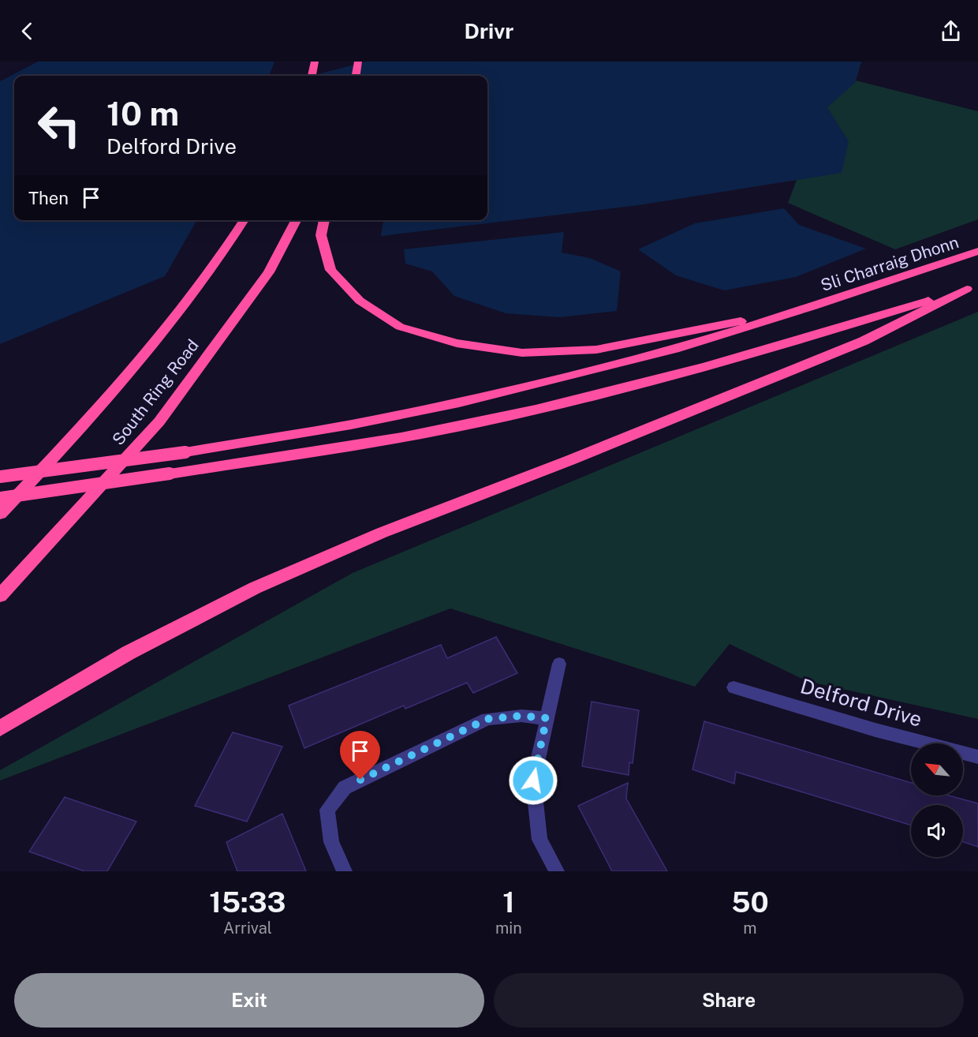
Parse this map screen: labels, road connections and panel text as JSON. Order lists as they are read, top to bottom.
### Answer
{
  "streets": {
    "highway": ["Sli Charraig Dhonn", "South Ring Road"],
    "street": ["Delford Drive"]
  },
  "north": "top left",
  "page": {
    "header": "Drivr",
    "turn": ["10 m", "Delford Drive"],
    "then": "Then",
    "eta": [
      "15:33",
      "Arrival",
      "1",
      "min",
      "50",
      "m"
    ],
    "buttons": ["Exit", "Share"]
  }
}
